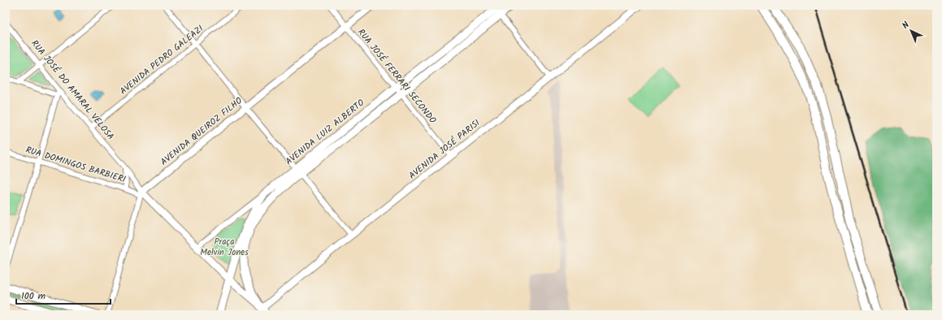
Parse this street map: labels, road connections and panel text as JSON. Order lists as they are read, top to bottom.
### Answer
{
  "streets": {
    "main road": ["AVENIDA LUIZ ALBERTO"],
    "street": [
      "AVENIDA PEDRO GALEAZI",
      "RUA JOSÉ FERRARI SECONDO",
      "RUA JOSÉ DO AMARAL VELOSA",
      "AVENIDA QUEIROZ FILHO",
      "AVENIDA JOSÉ PARISI",
      "RUA DOMINGOS BARBIERI"
    ]
  },
  "crossings": [
    ["AVENIDA PEDRO GALEAZI", "RUA JOSÉ DO AMARAL VELOSA"],
    ["RUA JOSÉ FERRARI SECONDO", "AVENIDA QUEIROZ FILHO"],
    ["RUA JOSÉ FERRARI SECONDO", "AVENIDA LUIZ ALBERTO"],
    ["RUA JOSÉ FERRARI SECONDO", "AVENIDA JOSÉ PARISI"],
    ["RUA JOSÉ DO AMARAL VELOSA", "AVENIDA QUEIROZ FILHO"],
    ["RUA JOSÉ DO AMARAL VELOSA", "AVENIDA LUIZ ALBERTO"],
    ["RUA JOSÉ DO AMARAL VELOSA", "AVENIDA JOSÉ PARISI"],
    ["RUA JOSÉ DO AMARAL VELOSA", "RUA DOMINGOS BARBIERI"],
    ["AVENIDA QUEIROZ FILHO", "RUA DOMINGOS BARBIERI"],
    ["AVENIDA LUIZ ALBERTO", "AVENIDA JOSÉ PARISI"]
  ],
  "parks": ["Praça Melvin Jones"],
  "scale_bar": "100 m",
  "north": "top left"
}
